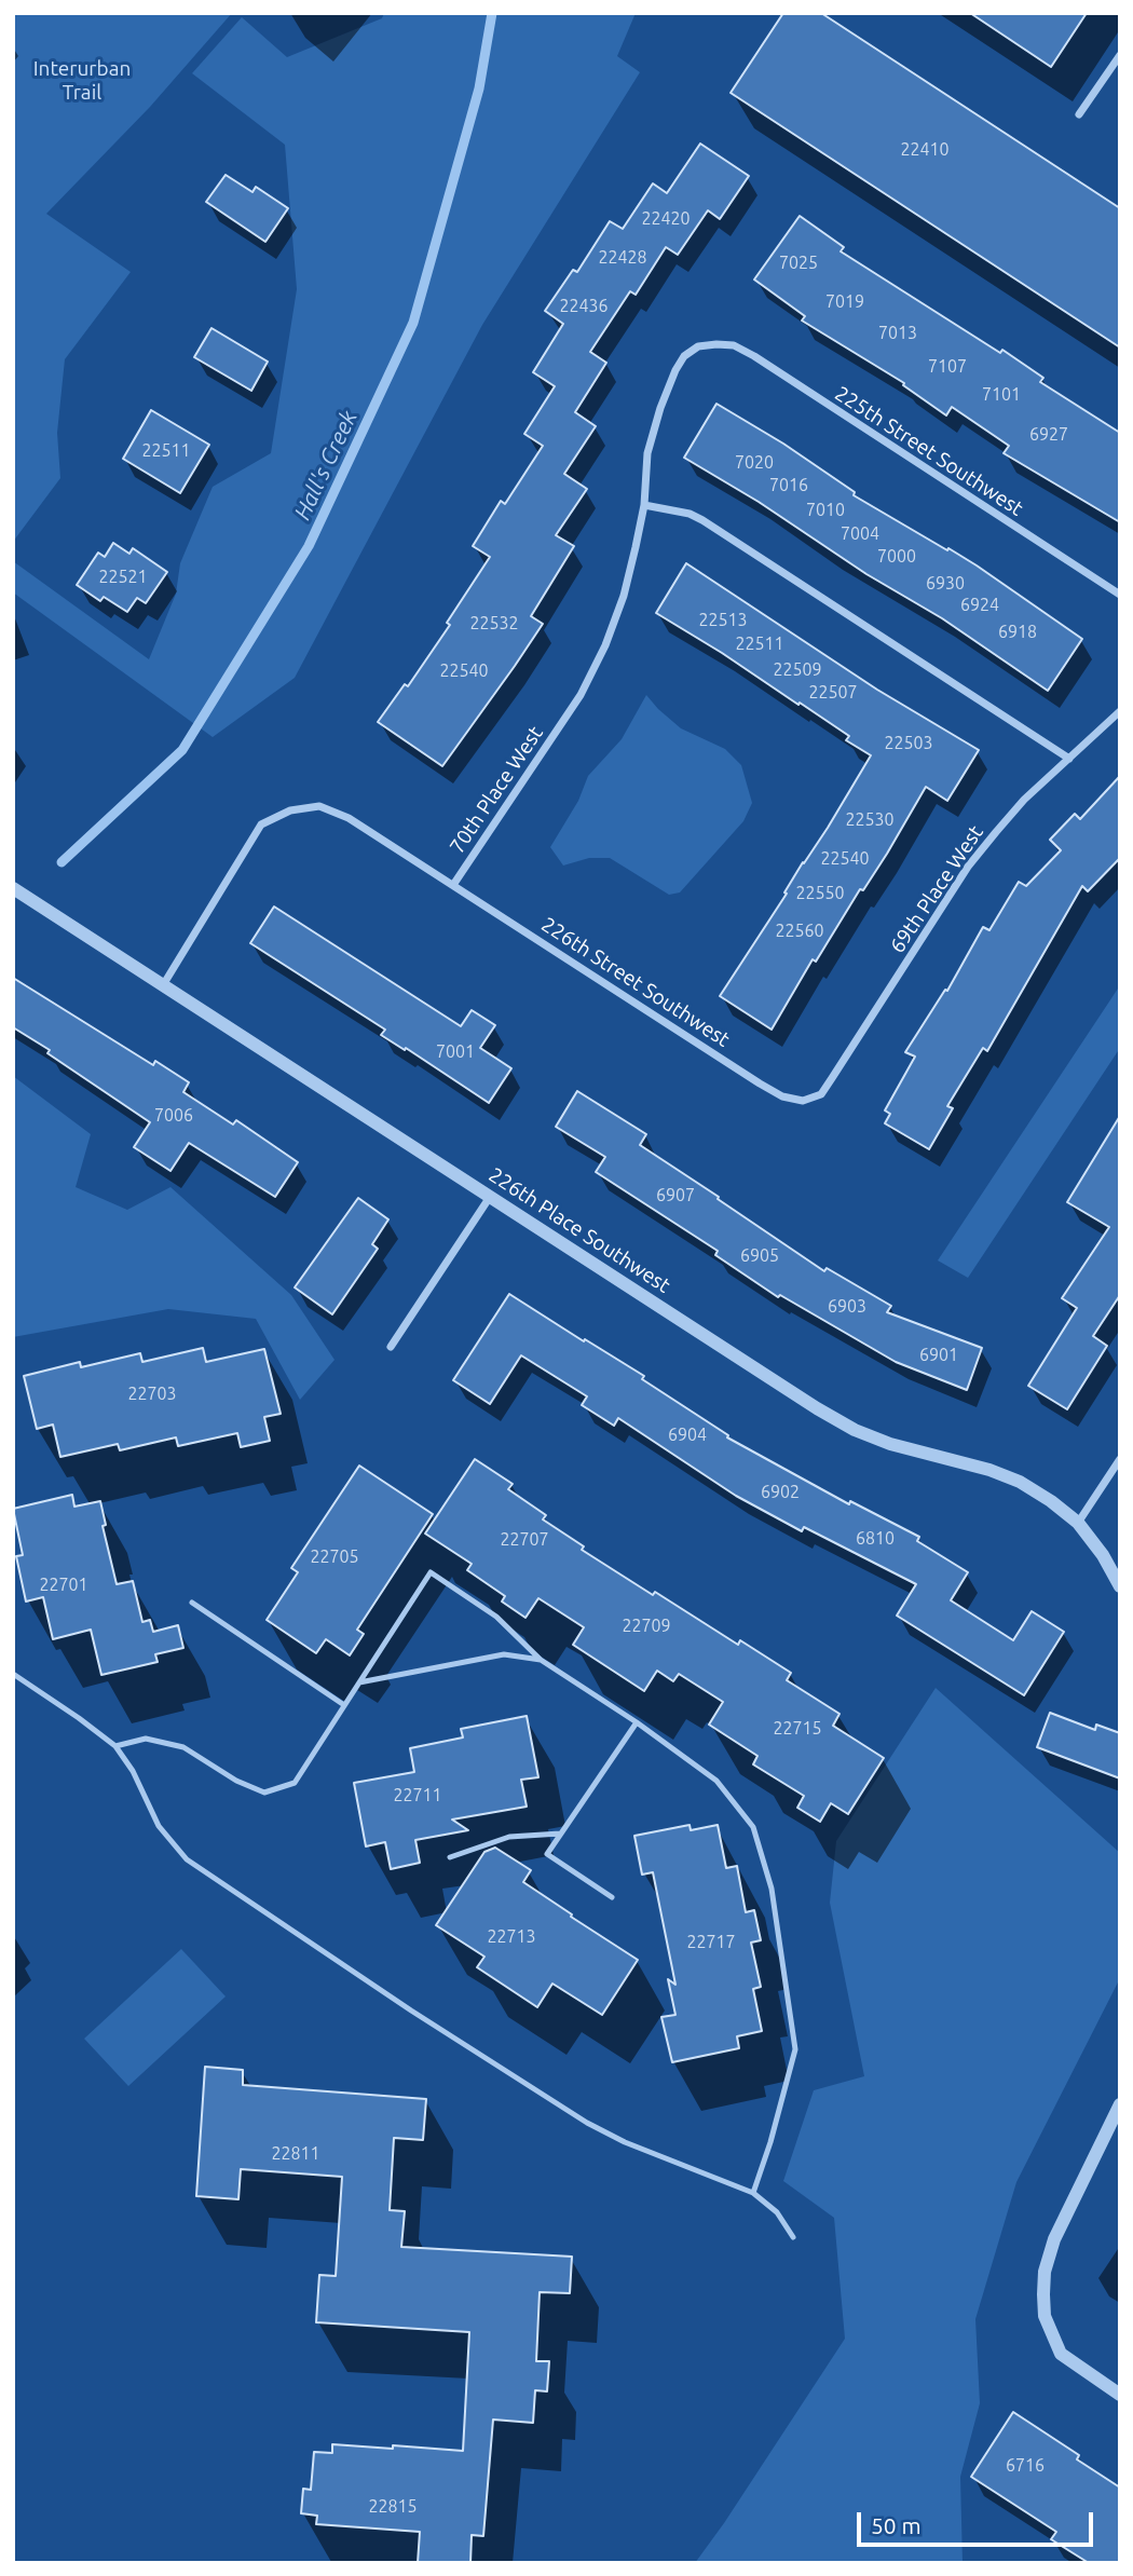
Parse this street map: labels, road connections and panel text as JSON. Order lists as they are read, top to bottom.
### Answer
{
  "streets": {
    "street": [
      "225th Street Southwest",
      "70th Place West",
      "69th Place West",
      "226th Street Southwest",
      "226th Place Southwest"
    ]
  },
  "crossings": [
    ["225th Street Southwest", "70th Place West"],
    ["70th Place West", "226th Street Southwest"],
    ["70th Place West", "226th Place Southwest"],
    ["69th Place West", "226th Street Southwest"]
  ],
  "water": ["Hall's Creek"],
  "parks": ["Interurban Trail"],
  "house_numbers": [
    "22410",
    "22420",
    "22428",
    "7025",
    "7019",
    "22436",
    "7013",
    "7107",
    "7101",
    "6927",
    "22511",
    "7020",
    "7016",
    "7010",
    "7004",
    "7000",
    "22521",
    "6930",
    "6924",
    "22513",
    "22532",
    "6918",
    "22511",
    "22509",
    "22540",
    "22507",
    "22503",
    "22530",
    "22540",
    "22550",
    "22560",
    "7001",
    "7006",
    "6907",
    "6905",
    "6903",
    "6901",
    "22703",
    "6904",
    "6902",
    "6810",
    "22707",
    "22705",
    "22701",
    "22709",
    "22715",
    "22711",
    "22713",
    "22717",
    "22811",
    "6716",
    "22815"
  ],
  "scale_bar": "50 m"
}
